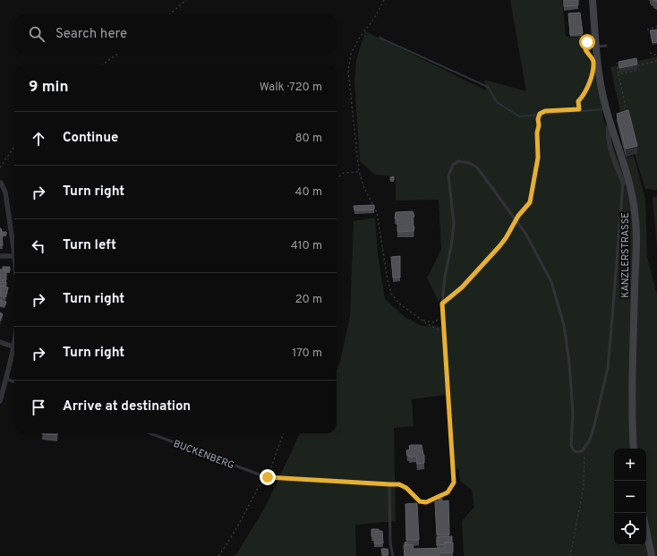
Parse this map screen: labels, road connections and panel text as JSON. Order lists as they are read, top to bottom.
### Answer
{
  "streets": {
    "main road": ["KANZLERSTRASSE"],
    "lane": ["BUCKENBERG"]
  },
  "page": {
    "search": "Search here",
    "heading": ["9 min", "Walk · 720 m"],
    "list": [
      ["Continue", "80 m"],
      ["Turn right", "40 m"],
      ["Turn left", "410 m"],
      ["Turn right", "20 m"],
      ["Turn right", "170 m"],
      "Arrive at destination"
    ],
    "map_buttons": ["+", "−"]
  }
}
